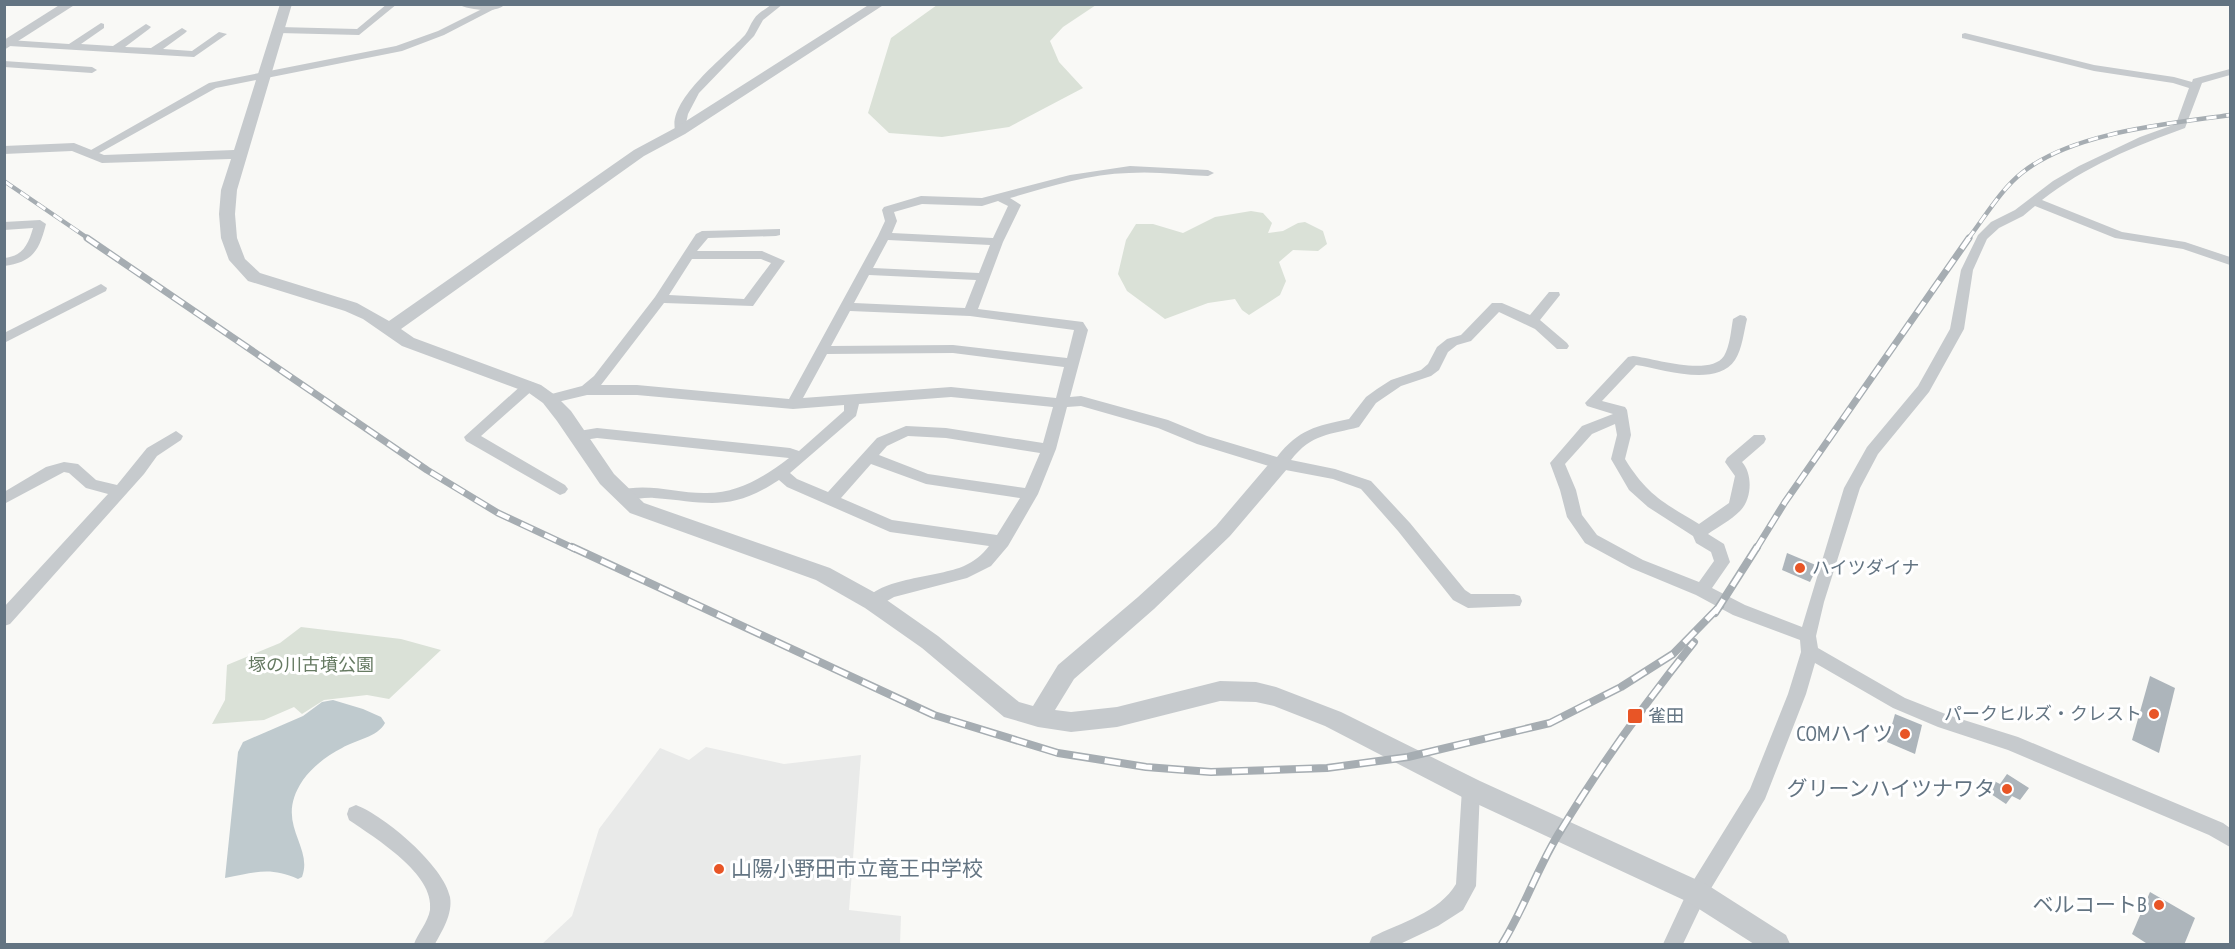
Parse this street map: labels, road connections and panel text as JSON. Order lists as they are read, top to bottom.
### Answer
{
  "parks": ["塚の川古墳公園"],
  "places": {
    "other": [
      "ハイツダイナ",
      "パークヒルズ・クレスト",
      "COMハイツ",
      "グリーンハイツナワタ",
      "山陽小野田市立竜王中学校",
      "ベルコートB"
    ],
    "transit": ["雀田"]
  }
}
